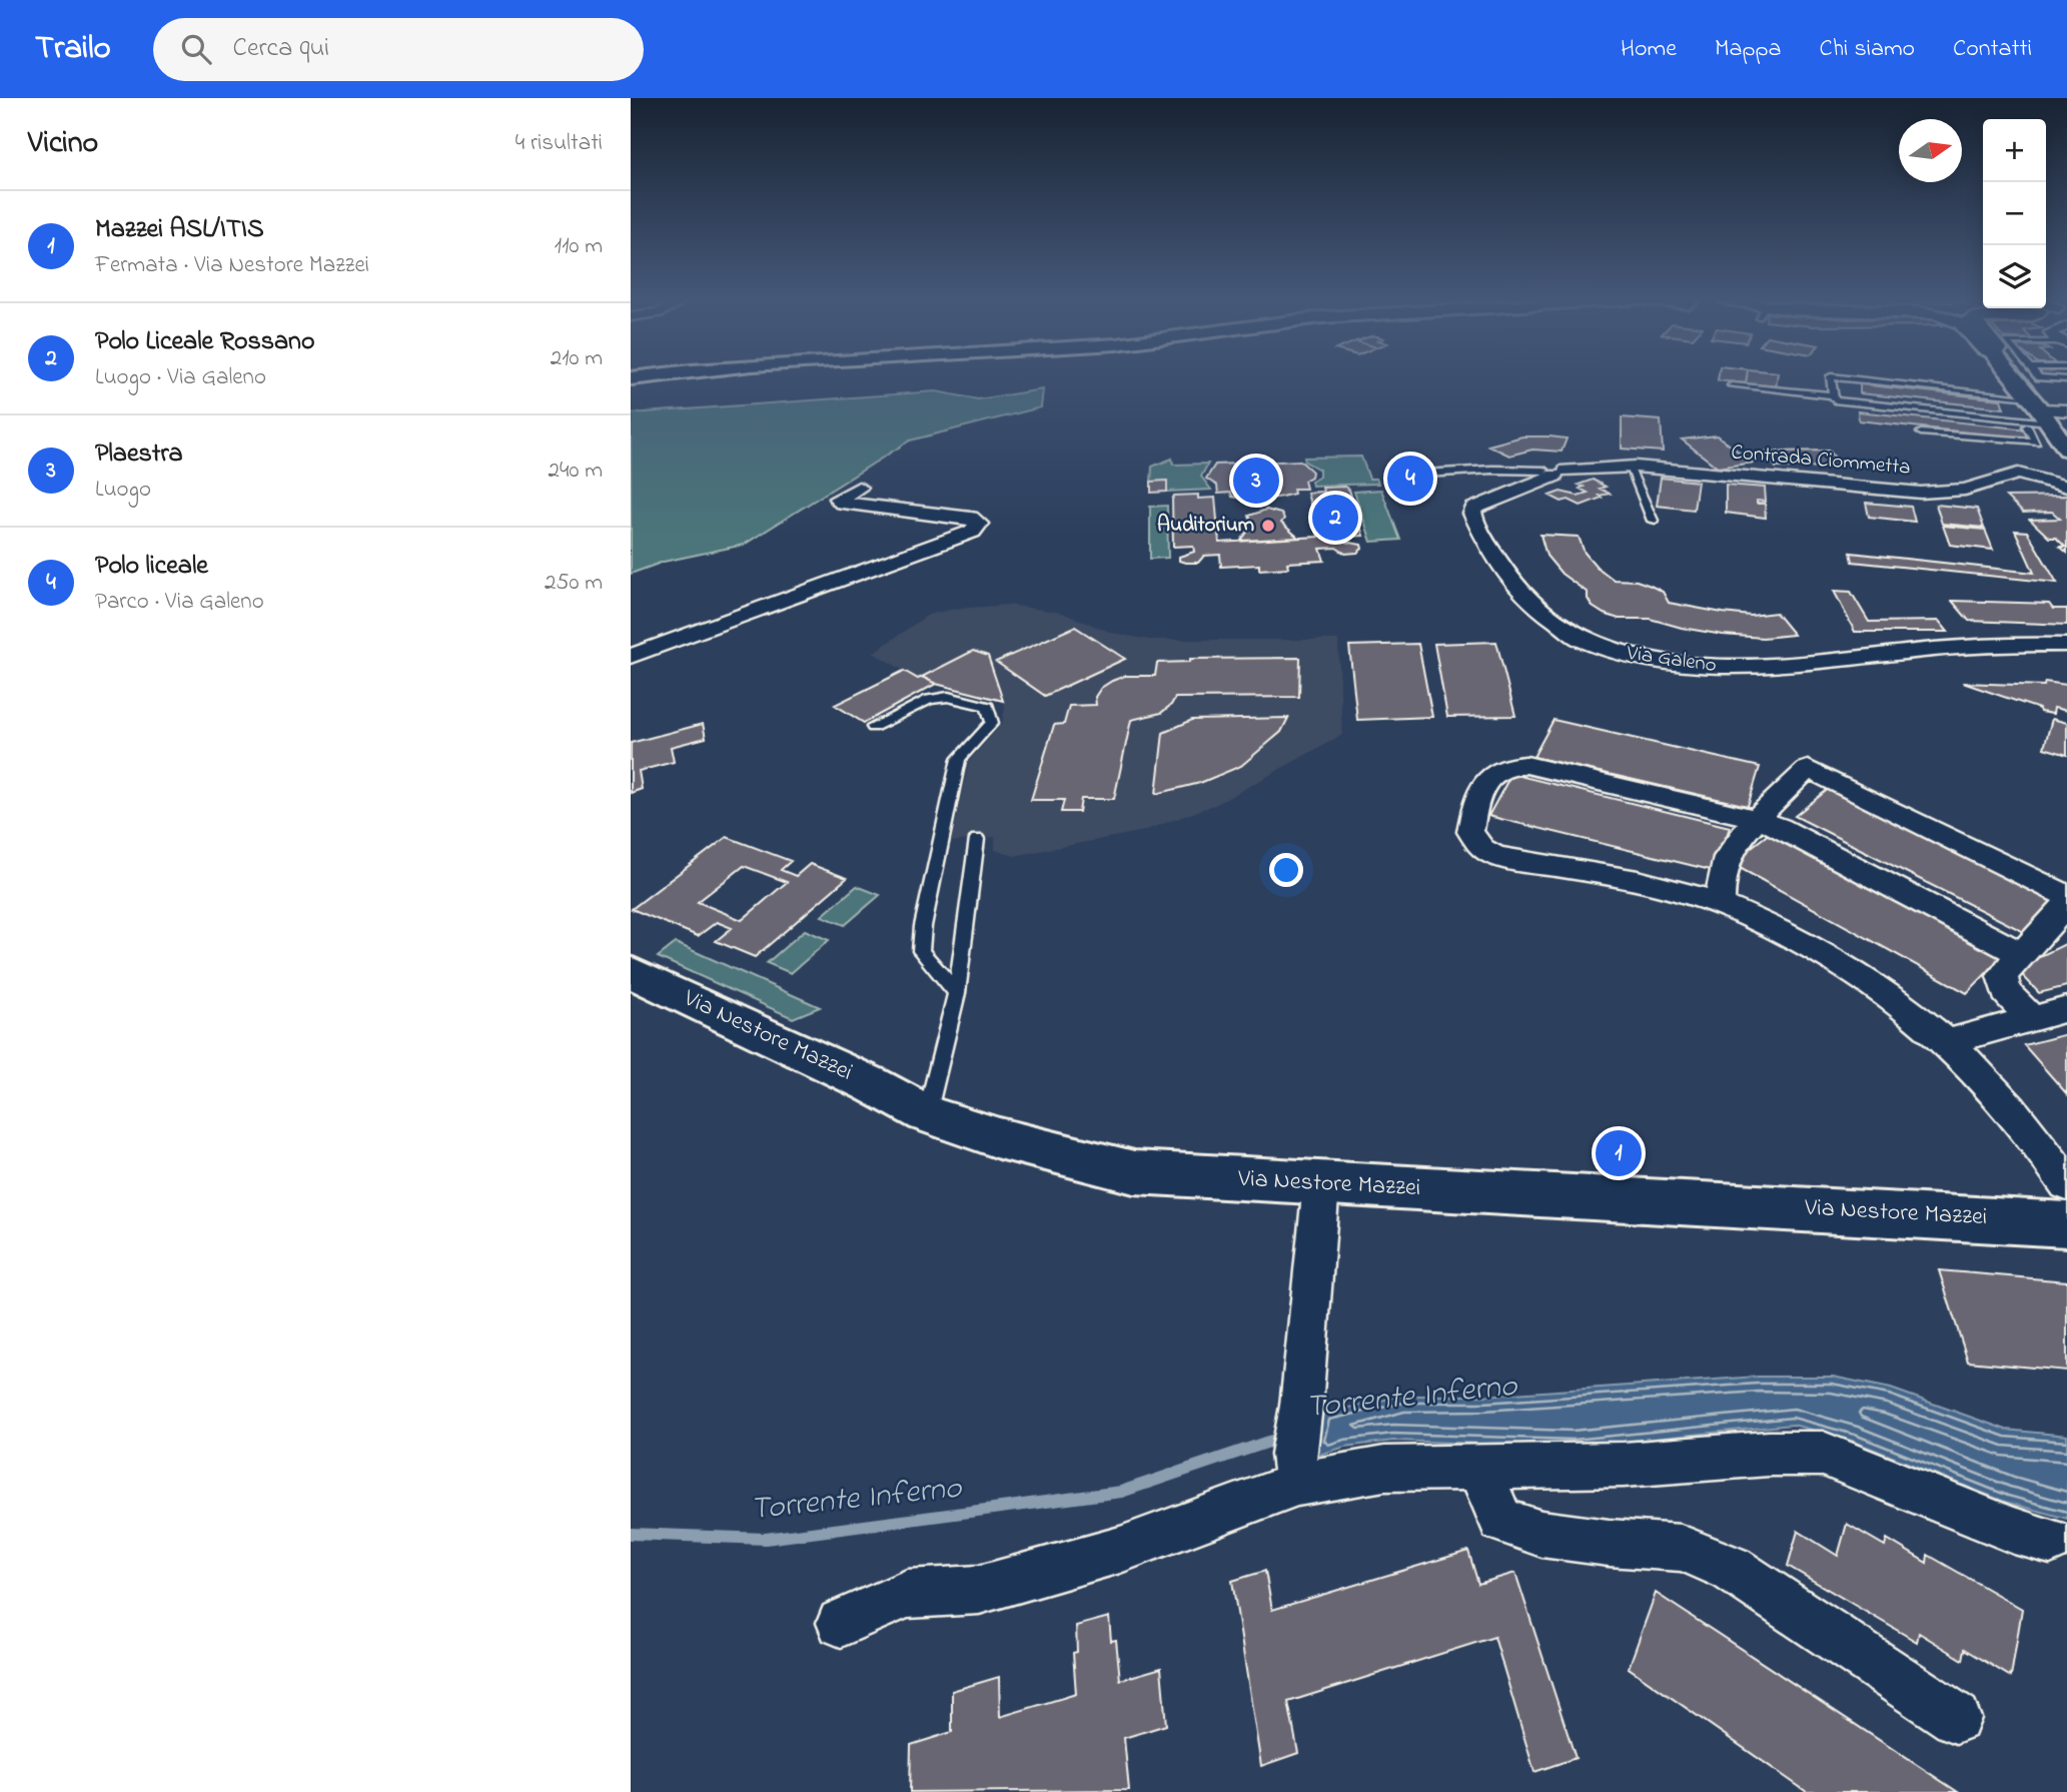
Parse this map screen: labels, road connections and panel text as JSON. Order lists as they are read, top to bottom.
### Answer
{
  "streets": {
    "main road": ["Via Nestore Mazzei"],
    "street": ["Contrada Ciommetta", "Via Galeno"]
  },
  "crossings": [
    ["Contrada Ciommetta", "Via Galeno"]
  ],
  "water": ["Torrente Inferno"],
  "places": ["Auditorium"],
  "north": "right",
  "page": {
    "header": "Trailo",
    "search": "Cerca qui",
    "nav": [
      "Home",
      "Mappa",
      "Chi siamo",
      "Contatti"
    ],
    "heading": ["Vicino", "4 risultati"],
    "map_buttons": ["+", "−"],
    "list": [
      {
        "mark": "1",
        "name": "Mazzei ASL/ITIS",
        "note": "Fermata · Via Nestore Mazzei",
        "value": "110 m"
      },
      {
        "mark": "2",
        "name": "Polo Liceale Rossano",
        "note": "Luogo · Via Galeno",
        "value": "210 m"
      },
      {
        "mark": "3",
        "name": "Plaestra",
        "note": "Luogo",
        "value": "240 m"
      },
      {
        "mark": "4",
        "name": "Polo liceale",
        "note": "Parco · Via Galeno",
        "value": "250 m"
      }
    ],
    "pins": [
      "4",
      "3",
      "2",
      "1"
    ]
  }
}
